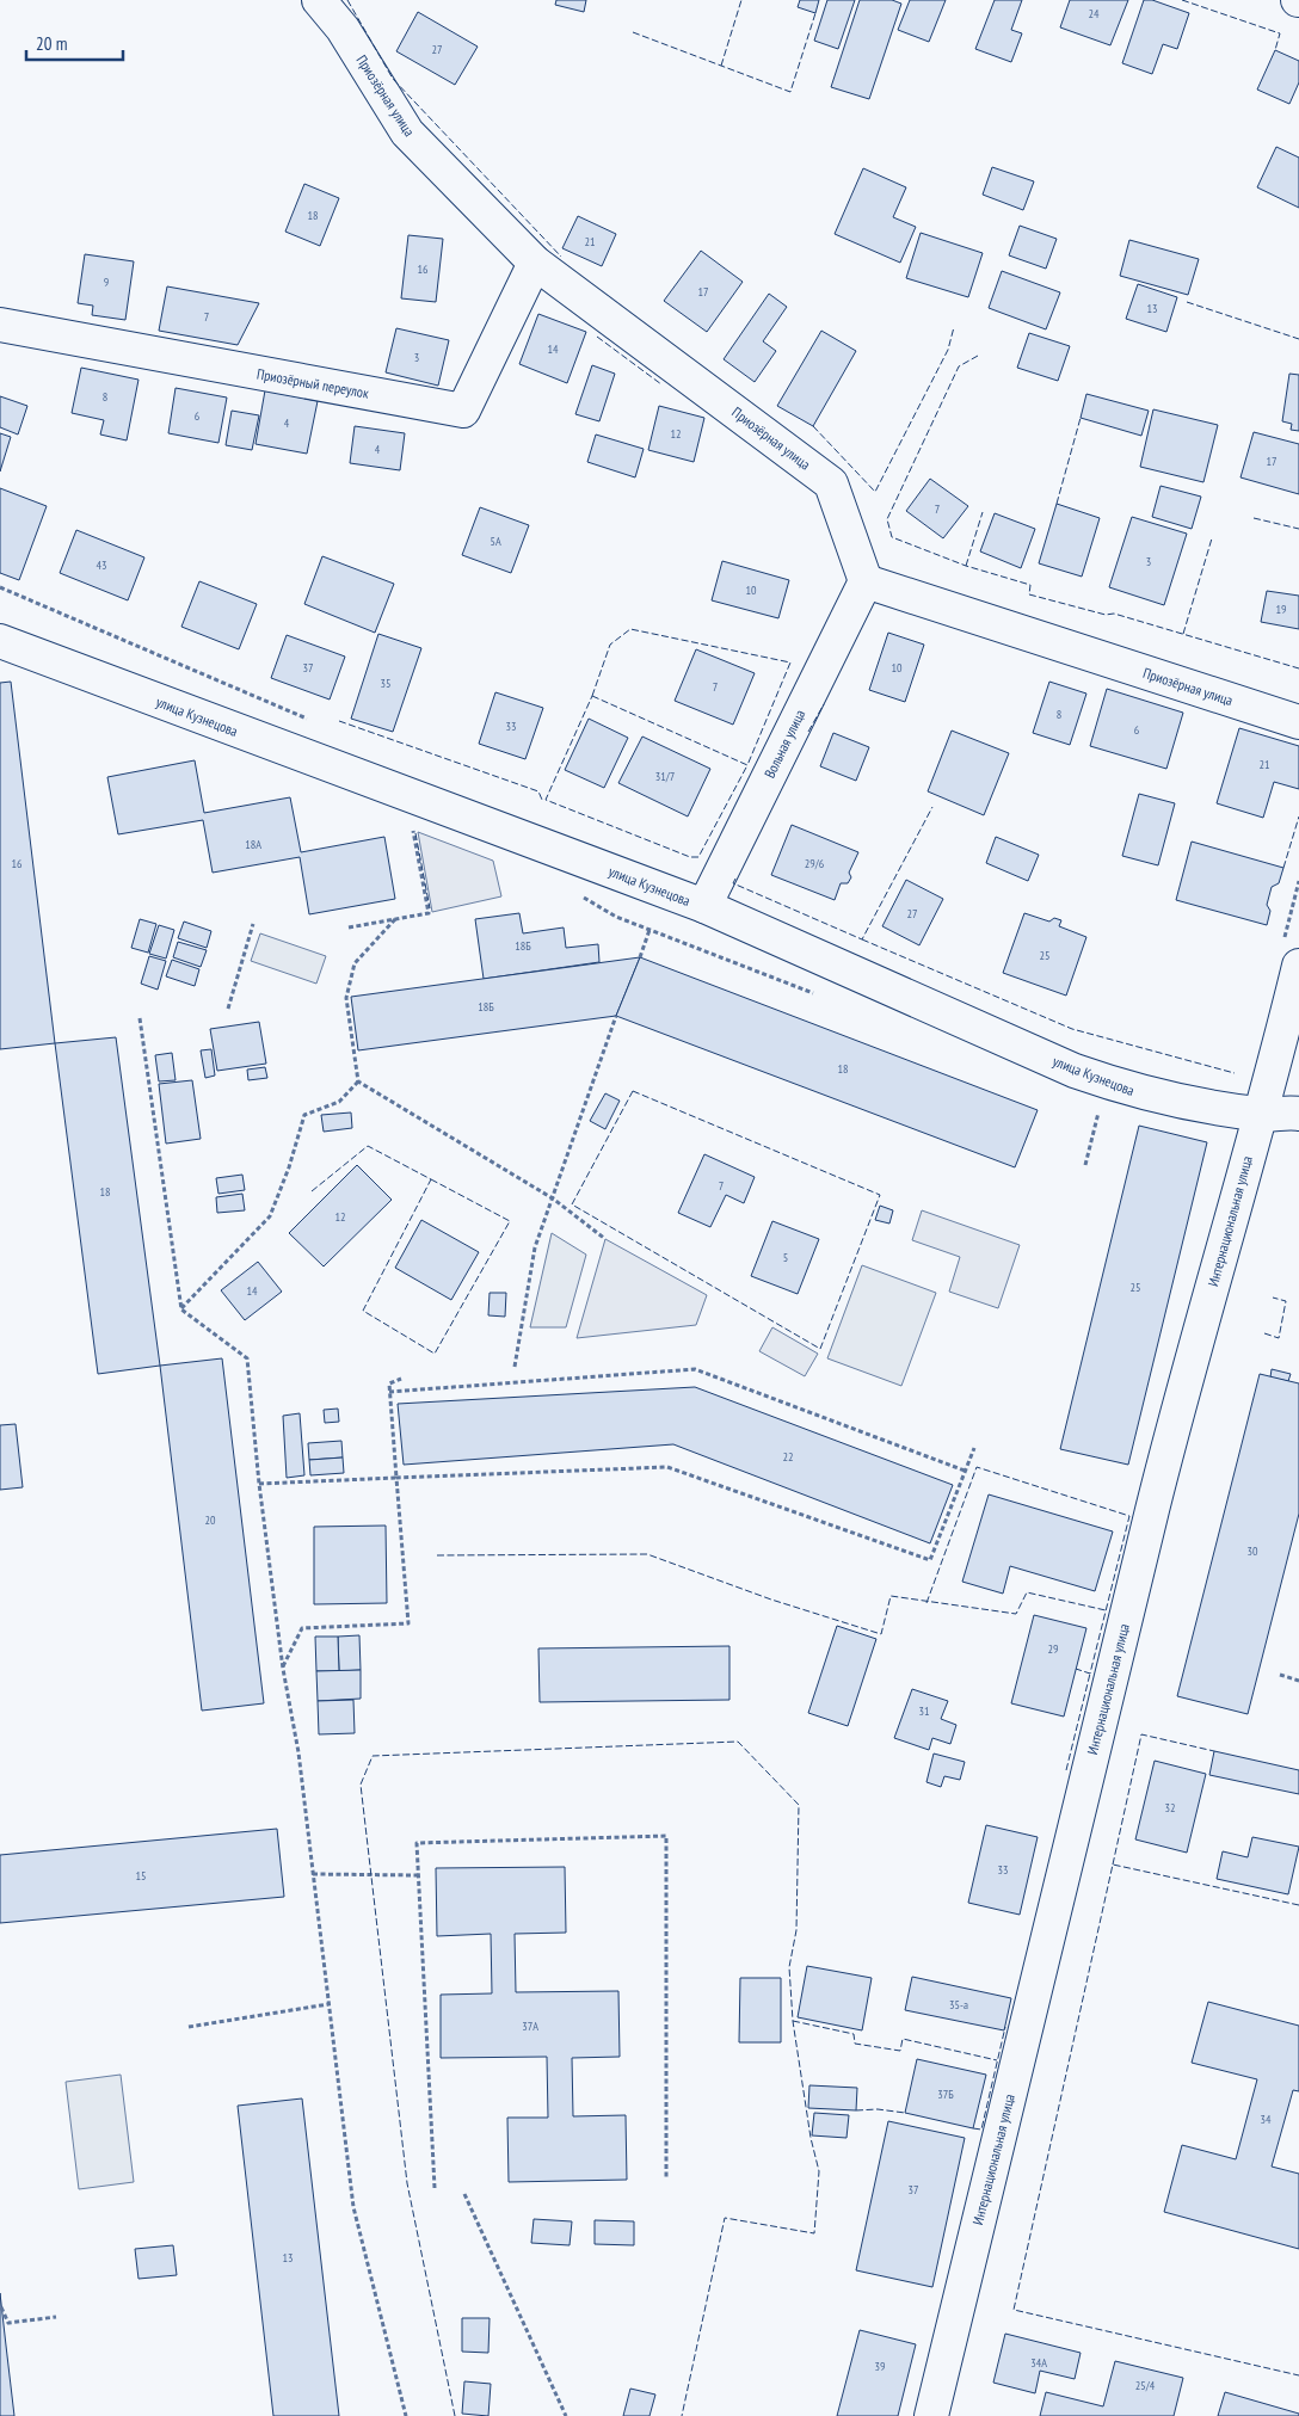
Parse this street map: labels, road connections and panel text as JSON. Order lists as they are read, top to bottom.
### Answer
{
  "streets": {
    "street": [
      "Приозёрная улица",
      "Приозёрный переулок",
      "улица Кузнецова",
      "Вольная улица",
      "Интернациональная улица"
    ]
  },
  "crossings": [
    ["Приозёрная улица", "Приозёрный переулок"],
    ["Приозёрная улица", "Вольная улица"],
    ["улица Кузнецова", "Вольная улица"],
    ["улица Кузнецова", "Интернациональная улица"]
  ],
  "house_numbers": [
    "24",
    "27",
    "18",
    "21",
    "16",
    "9",
    "17",
    "13",
    "7",
    "14",
    "3",
    "8",
    "6",
    "4",
    "12",
    "4",
    "17",
    "7",
    "5А",
    "3",
    "43",
    "10",
    "19",
    "37",
    "10",
    "35",
    "7",
    "8",
    "33",
    "6",
    "21",
    "31/7",
    "18А",
    "16",
    "29/6",
    "27",
    "18Б",
    "25",
    "18Б",
    "18",
    "7",
    "18",
    "12",
    "5",
    "25",
    "14",
    "22",
    "20",
    "30",
    "29",
    "31",
    "32",
    "33",
    "15",
    "35-а",
    "37А",
    "37Б",
    "34",
    "37",
    "13",
    "34А",
    "39",
    "25/4"
  ],
  "scale_bar": "20 m"
}
